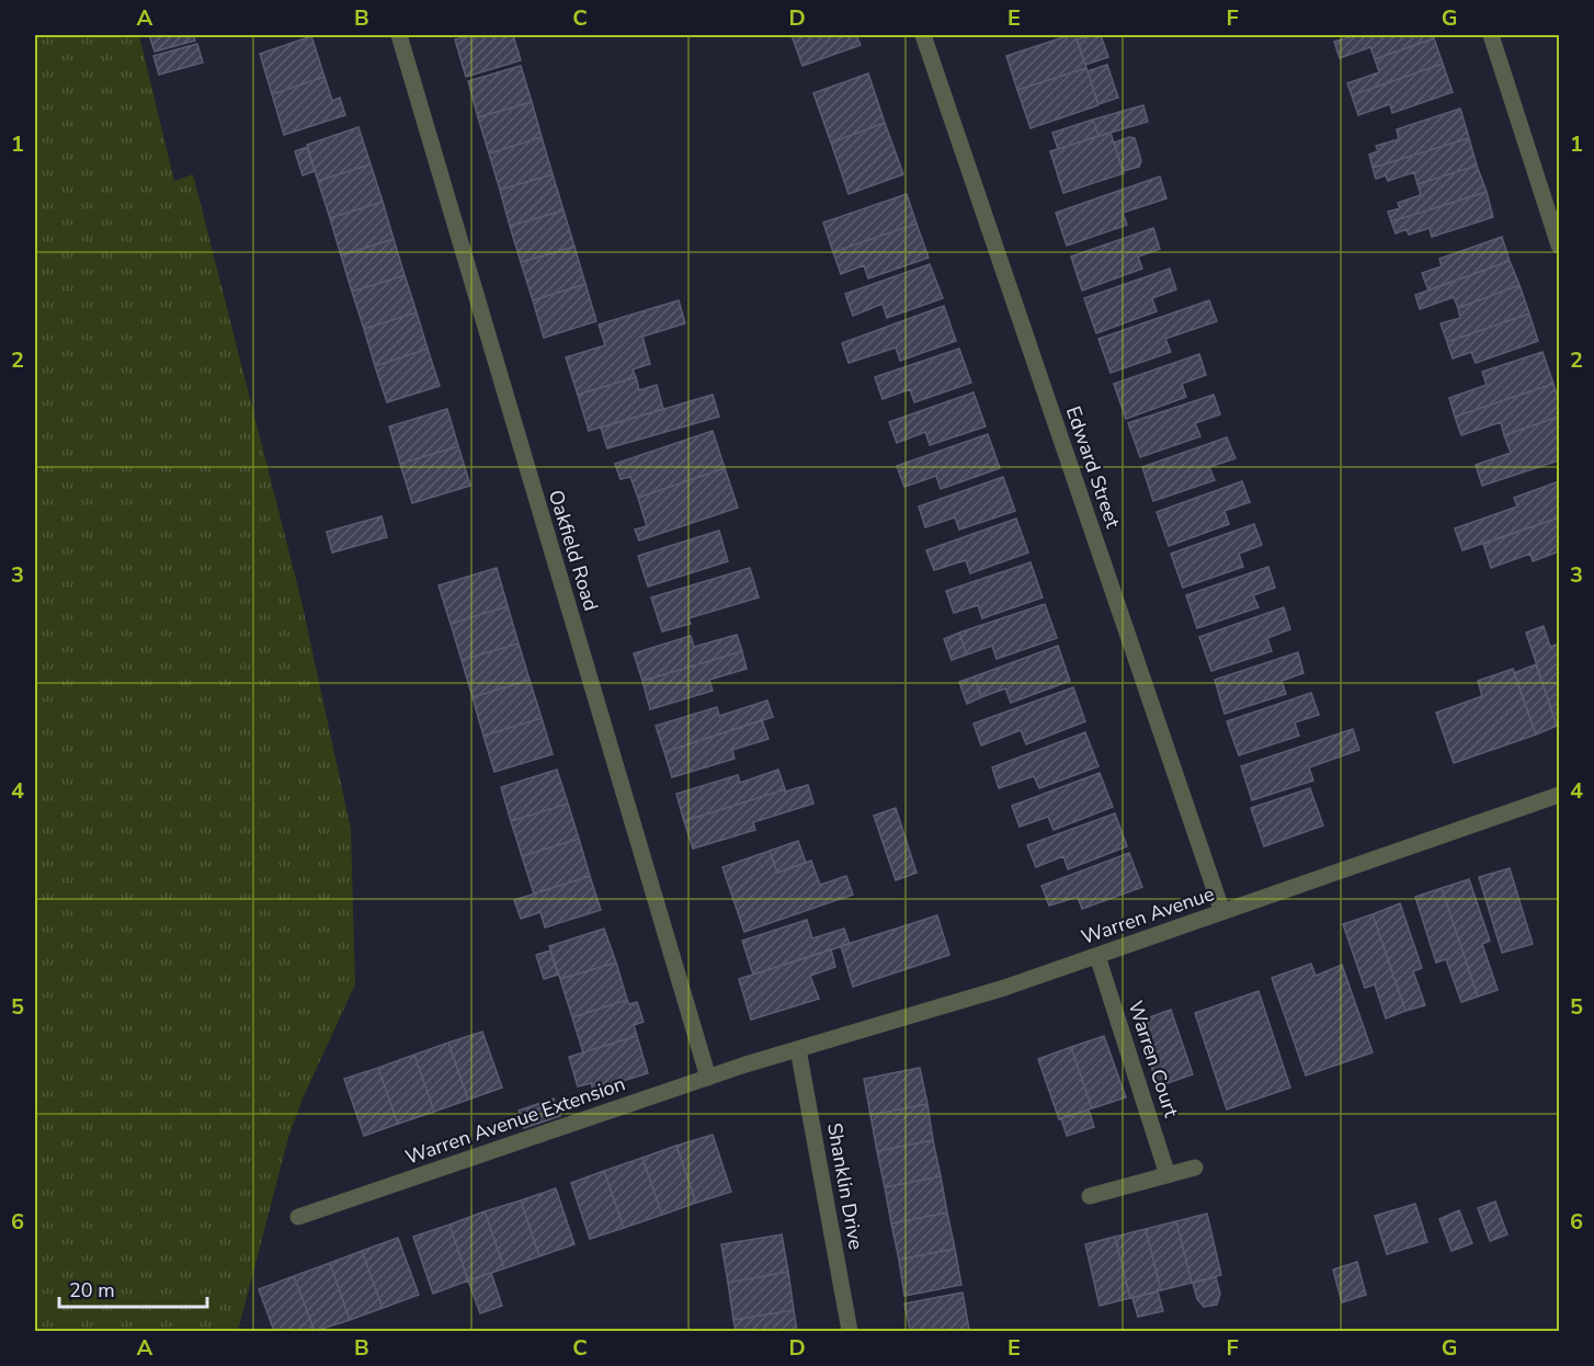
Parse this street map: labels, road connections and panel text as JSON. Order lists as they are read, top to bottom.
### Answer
{
  "streets": {
    "street": [
      "Edward Street",
      "Oakfield Road",
      "Warren Avenue",
      "Warren Court",
      "Warren Avenue Extension",
      "Shanklin Drive"
    ]
  },
  "crossings": [
    ["Edward Street", "Warren Avenue"],
    ["Oakfield Road", "Warren Avenue Extension"],
    ["Warren Avenue", "Warren Court"],
    ["Warren Avenue", "Warren Avenue Extension"],
    ["Warren Avenue", "Shanklin Drive"]
  ],
  "scale_bar": "20 m",
  "grid": {
    "columns": [
      "A",
      "B",
      "C",
      "D",
      "E",
      "F",
      "G"
    ],
    "rows": [
      "1",
      "2",
      "3",
      "4",
      "5",
      "6"
    ]
  }
}
